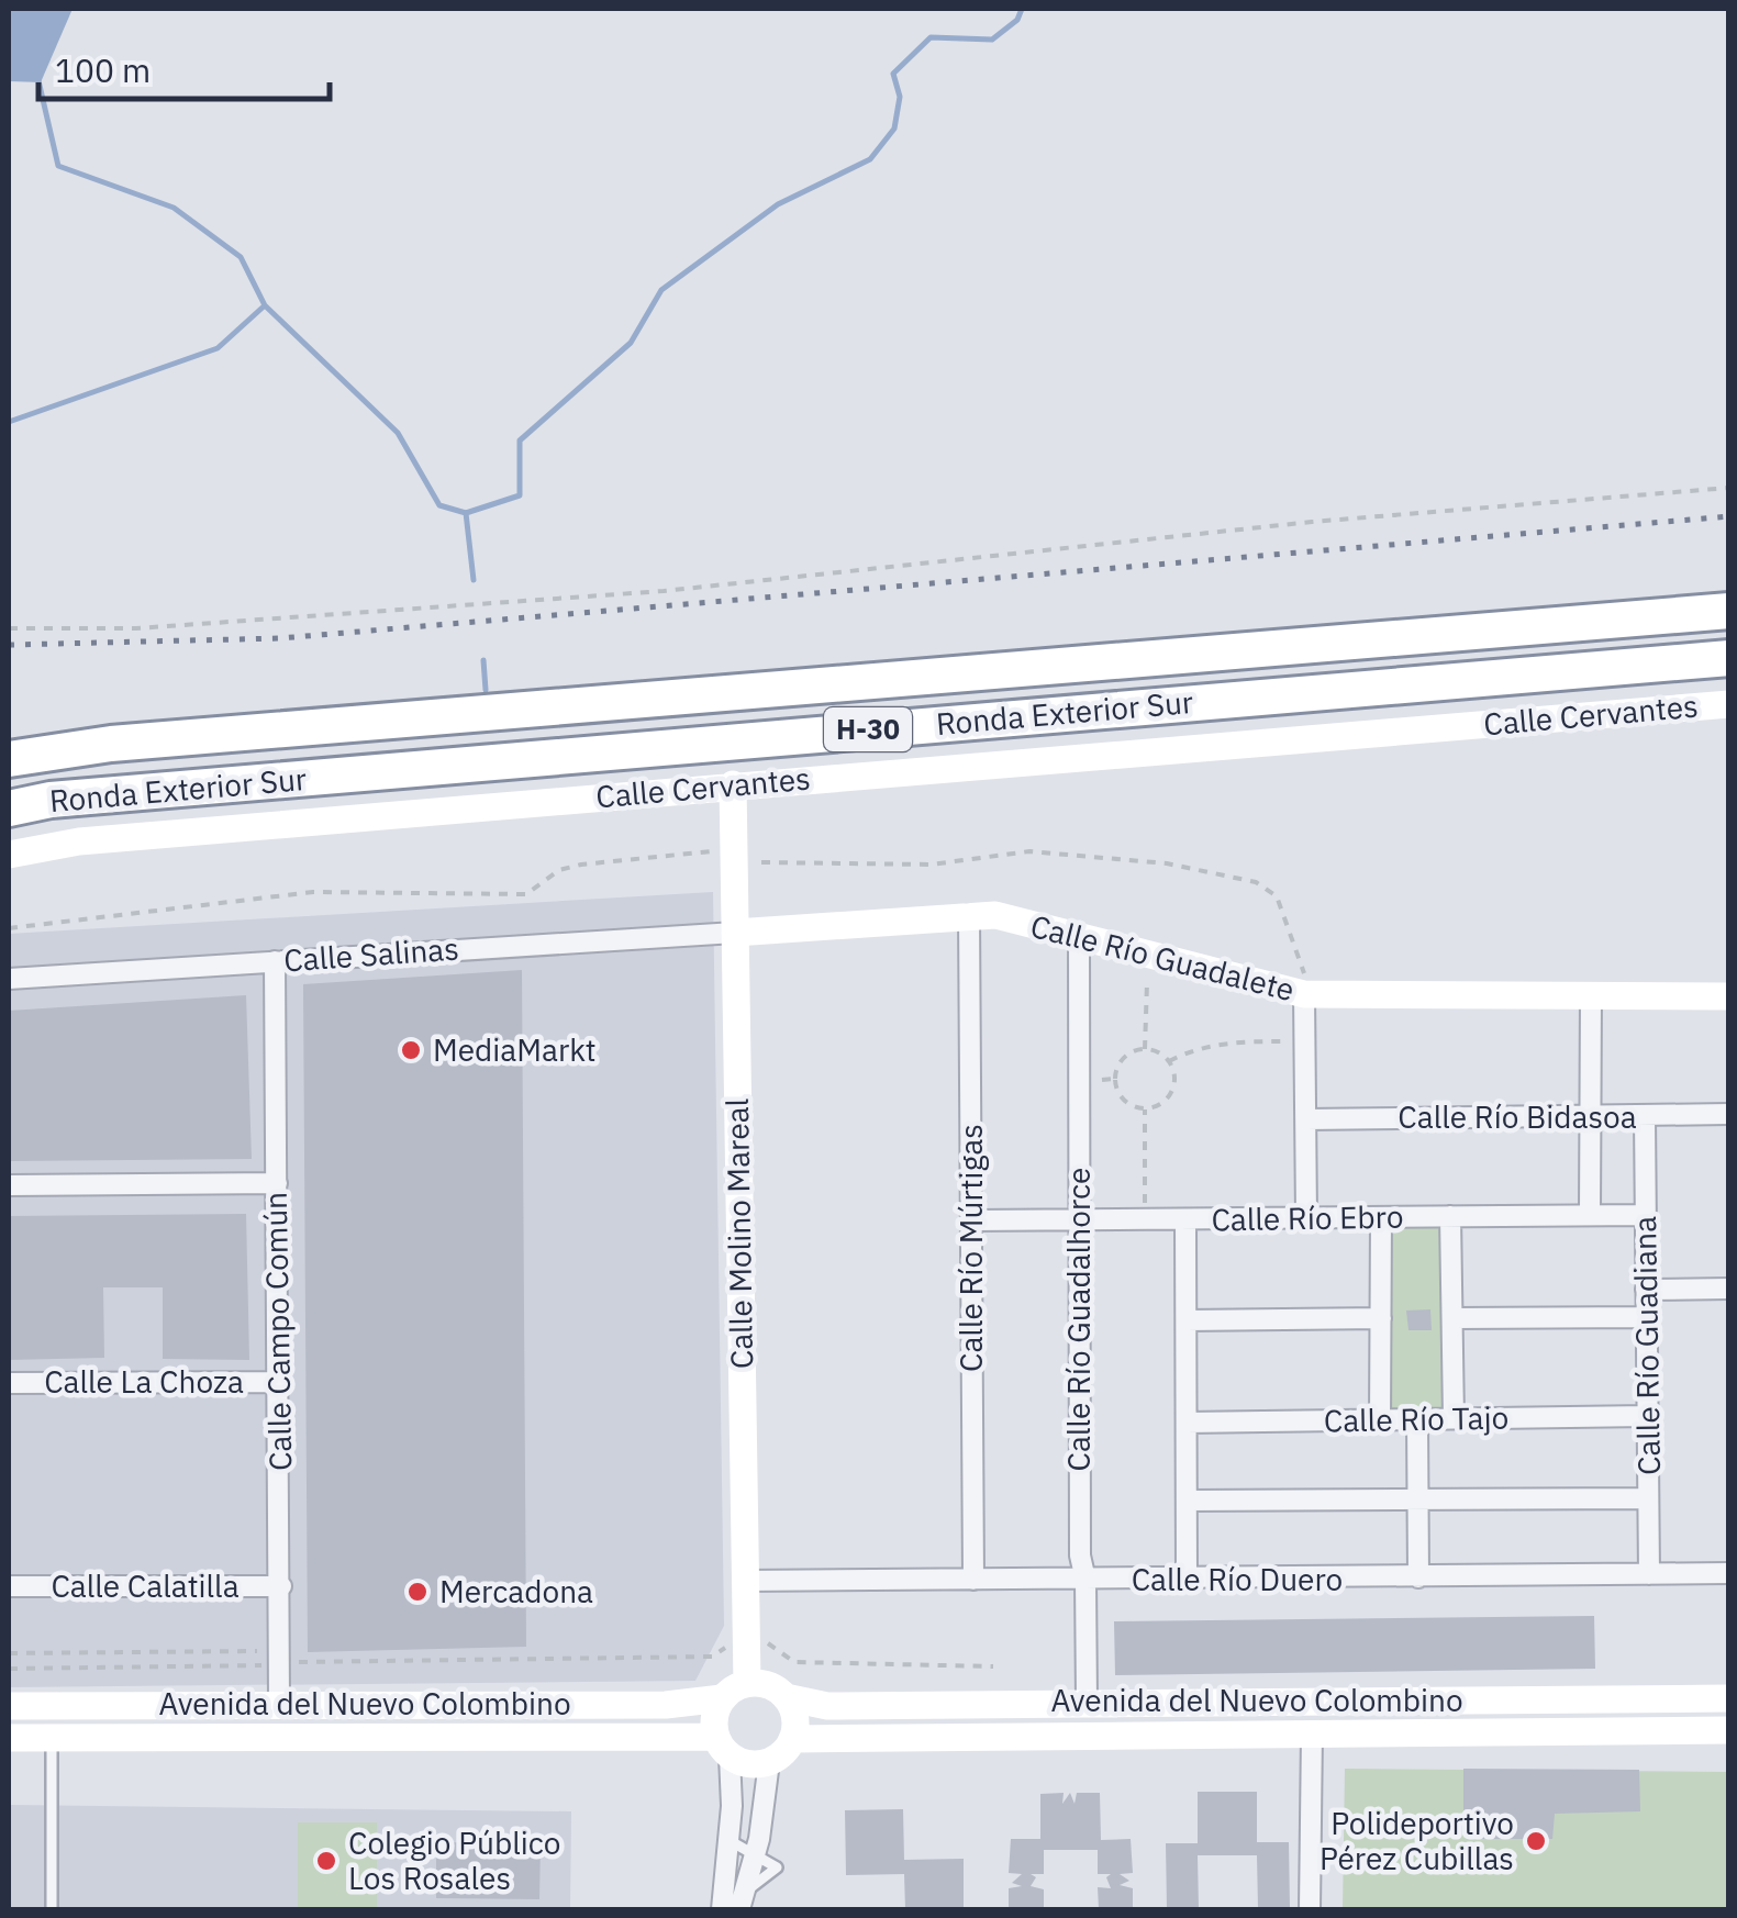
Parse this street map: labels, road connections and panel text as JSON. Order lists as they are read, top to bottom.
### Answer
{
  "streets": {
    "highway": ["Ronda Exterior Sur", "H-30"],
    "street": [
      "Calle Cervantes",
      "Calle Salinas",
      "Calle Río Guadalete",
      "Calle Río Bidasoa",
      "Calle Río Ebro",
      "Calle Molino Mareal",
      "Calle Río Múrtigas",
      "Calle Río Guadalhorce",
      "Calle Campo Común",
      "Calle Río Guadiana",
      "Calle La Choza",
      "Calle Río Tajo",
      "Calle Río Duero",
      "Calle Calatilla",
      "Avenida del Nuevo Colombino"
    ]
  },
  "crossings": [
    ["Calle Cervantes", "Calle Molino Mareal"],
    ["Calle Salinas", "Calle Río Guadalete"],
    ["Calle Salinas", "Calle Molino Mareal"],
    ["Calle Salinas", "Calle Campo Común"],
    ["Calle Río Guadalete", "Calle Molino Mareal"],
    ["Calle Río Guadalete", "Calle Río Múrtigas"],
    ["Calle Río Guadalete", "Calle Río Guadalhorce"],
    ["Calle Río Bidasoa", "Calle Río Guadiana"],
    ["Calle Río Ebro", "Calle Río Múrtigas"],
    ["Calle Río Ebro", "Calle Río Guadalhorce"],
    ["Calle Río Ebro", "Calle Río Guadiana"],
    ["Calle Molino Mareal", "Calle Río Duero"],
    ["Calle Molino Mareal", "Avenida del Nuevo Colombino"],
    ["Calle Río Múrtigas", "Calle Río Duero"],
    ["Calle Río Guadalhorce", "Calle Río Duero"],
    ["Calle Río Guadalhorce", "Avenida del Nuevo Colombino"],
    ["Calle Campo Común", "Calle La Choza"],
    ["Calle Campo Común", "Calle Calatilla"],
    ["Calle Campo Común", "Avenida del Nuevo Colombino"],
    ["Calle Río Guadiana", "Calle Río Tajo"],
    ["Calle Río Guadiana", "Calle Río Duero"]
  ],
  "places": [
    "MediaMarkt",
    "Mercadona",
    "Polideportivo Pérez Cubillas",
    "Colegio Público Los Rosales"
  ],
  "scale_bar": "100 m"
}
